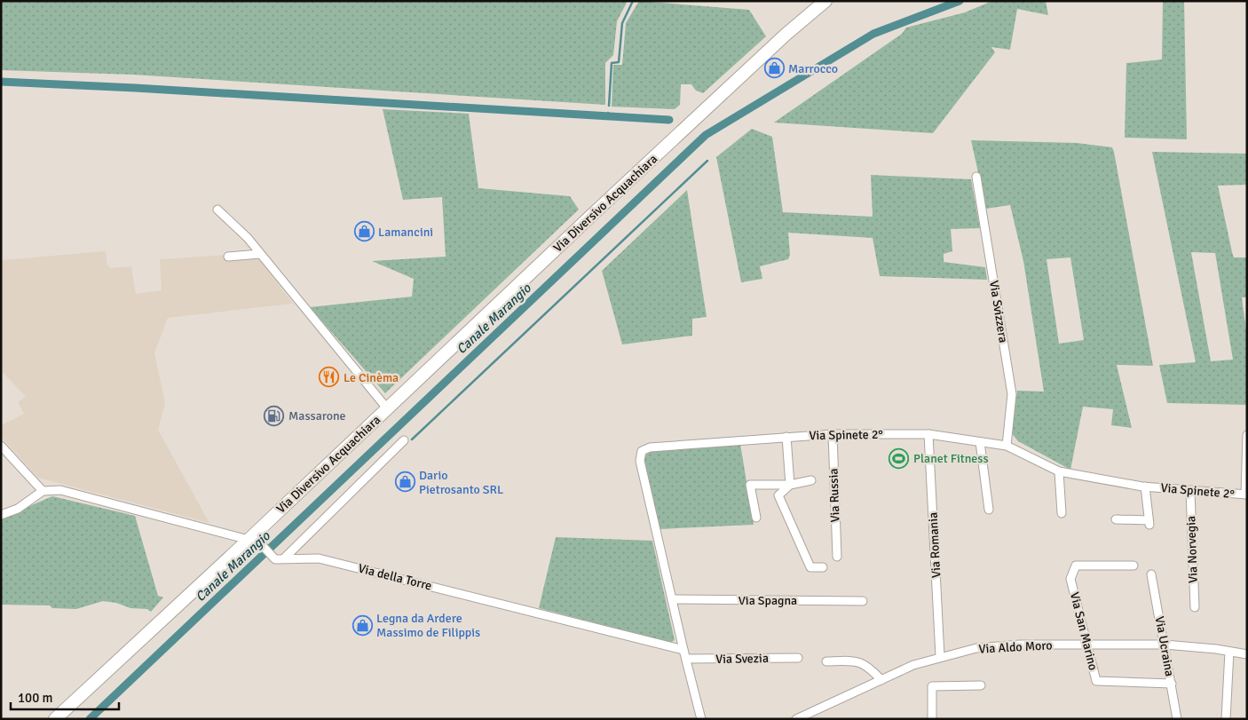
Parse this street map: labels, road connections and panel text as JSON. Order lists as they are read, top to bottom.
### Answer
{
  "streets": {
    "main road": ["Via Diversivo Acquachiara"],
    "street": [
      "Via Svizzera",
      "Via Spinete 2°",
      "Via Russia",
      "Via Romania",
      "Via Norvegia",
      "Via della Torre",
      "Via Spagna",
      "Via San Marino",
      "Via Ucraina",
      "Via Aldo Moro",
      "Via Svezia"
    ]
  },
  "crossings": [
    ["Via Diversivo Acquachiara", "Via della Torre"],
    ["Via Svizzera", "Via Spinete 2°"],
    ["Via Spinete 2°", "Via Russia"],
    ["Via Spinete 2°", "Via Romania"],
    ["Via Spinete 2°", "Via Norvegia"],
    ["Via Spinete 2°", "Via della Torre"],
    ["Via Spinete 2°", "Via Spagna"],
    ["Via Romania", "Via Aldo Moro"],
    ["Via San Marino", "Via Ucraina"],
    ["Via San Marino", "Via Aldo Moro"],
    ["Via Ucraina", "Via Aldo Moro"]
  ],
  "water": ["Canale Marangio"],
  "places": {
    "shop": [
      "Marrocco",
      "Lamancini",
      "Dario Pietrosanto SRL",
      "Legna da Ardere Massimo de Filippis"
    ],
    "restaurant": ["Le Cinèma"],
    "fuel station": ["Massarone"],
    "sports": ["Planet Fitness"]
  },
  "scale_bar": "100 m"
}
